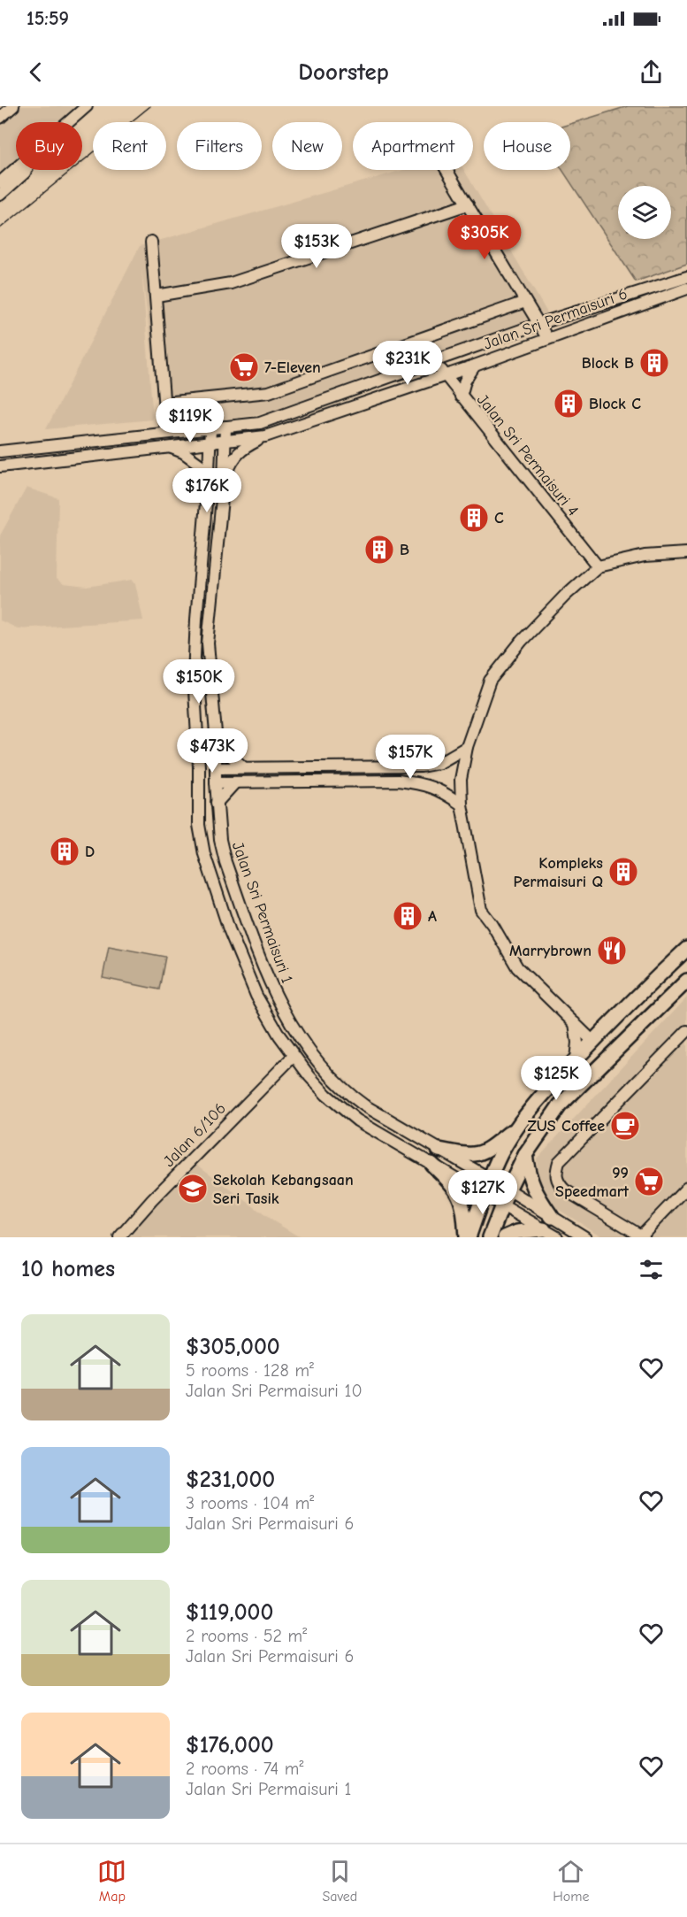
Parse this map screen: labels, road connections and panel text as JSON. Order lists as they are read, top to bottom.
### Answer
{
  "streets": {
    "street": [
      "Jalan Sri Permaisuri 6",
      "Jalan Sri Permaisuri 4",
      "Jalan Sri Permaisuri 1",
      "Jalan 6/106"
    ]
  },
  "crossings": [
    ["Jalan Sri Permaisuri 6", "Jalan Sri Permaisuri 4"]
  ],
  "places": {
    "building": [
      "Block B",
      "Block C",
      "C",
      "B",
      "D",
      "Kompleks Permaisuri Q",
      "A"
    ],
    "supermarket": ["7-Eleven", "99 Speedmart"],
    "restaurant": ["Marrybrown"],
    "cafe": ["ZUS Coffee"],
    "school or university": ["Sekolah Kebangsaan Seri Tasik"]
  },
  "page": {
    "status": "15:59",
    "header": "Doorstep",
    "chip": [
      "Buy",
      "Rent",
      "Filters",
      "New",
      "Apartment",
      "House"
    ],
    "price": [
      "$305K",
      "$153K",
      "$231K",
      "$119K",
      "$176K",
      "$150K",
      "$473K",
      "$157K",
      "$125K",
      "$127K"
    ],
    "heading": "10 homes",
    "list": [
      {
        "name": "$305,000",
        "note": "5 rooms · 128 m² · Jalan Sri Permaisuri 10"
      },
      {
        "name": "$231,000",
        "note": "3 rooms · 104 m² · Jalan Sri Permaisuri 6"
      },
      {
        "name": "$119,000",
        "note": "2 rooms · 52 m² · Jalan Sri Permaisuri 6"
      },
      {
        "name": "$176,000",
        "note": "2 rooms · 74 m² · Jalan Sri Permaisuri 1"
      }
    ],
    "tabs": ["Map", "Saved", "Home"]
  }
}
